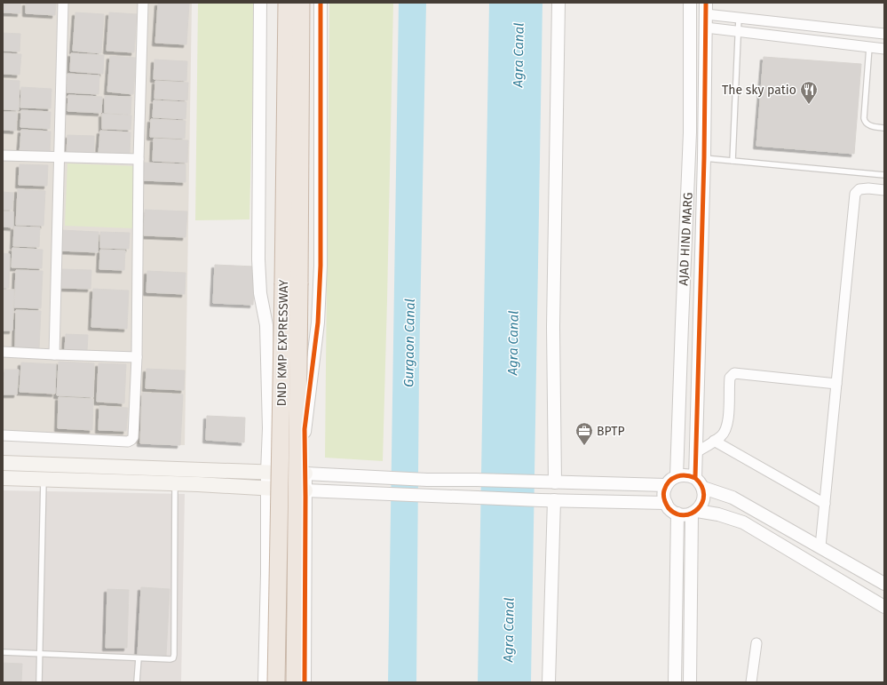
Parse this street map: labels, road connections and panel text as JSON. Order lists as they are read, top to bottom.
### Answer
{
  "streets": {
    "highway": ["DND KMP EXPRESSWAY"],
    "street": ["AJAD HIND MARG"]
  },
  "water": ["Agra Canal", "Gurgaon Canal"],
  "places": {
    "restaurant": ["The sky patio"],
    "office": ["BPTP"]
  }
}
